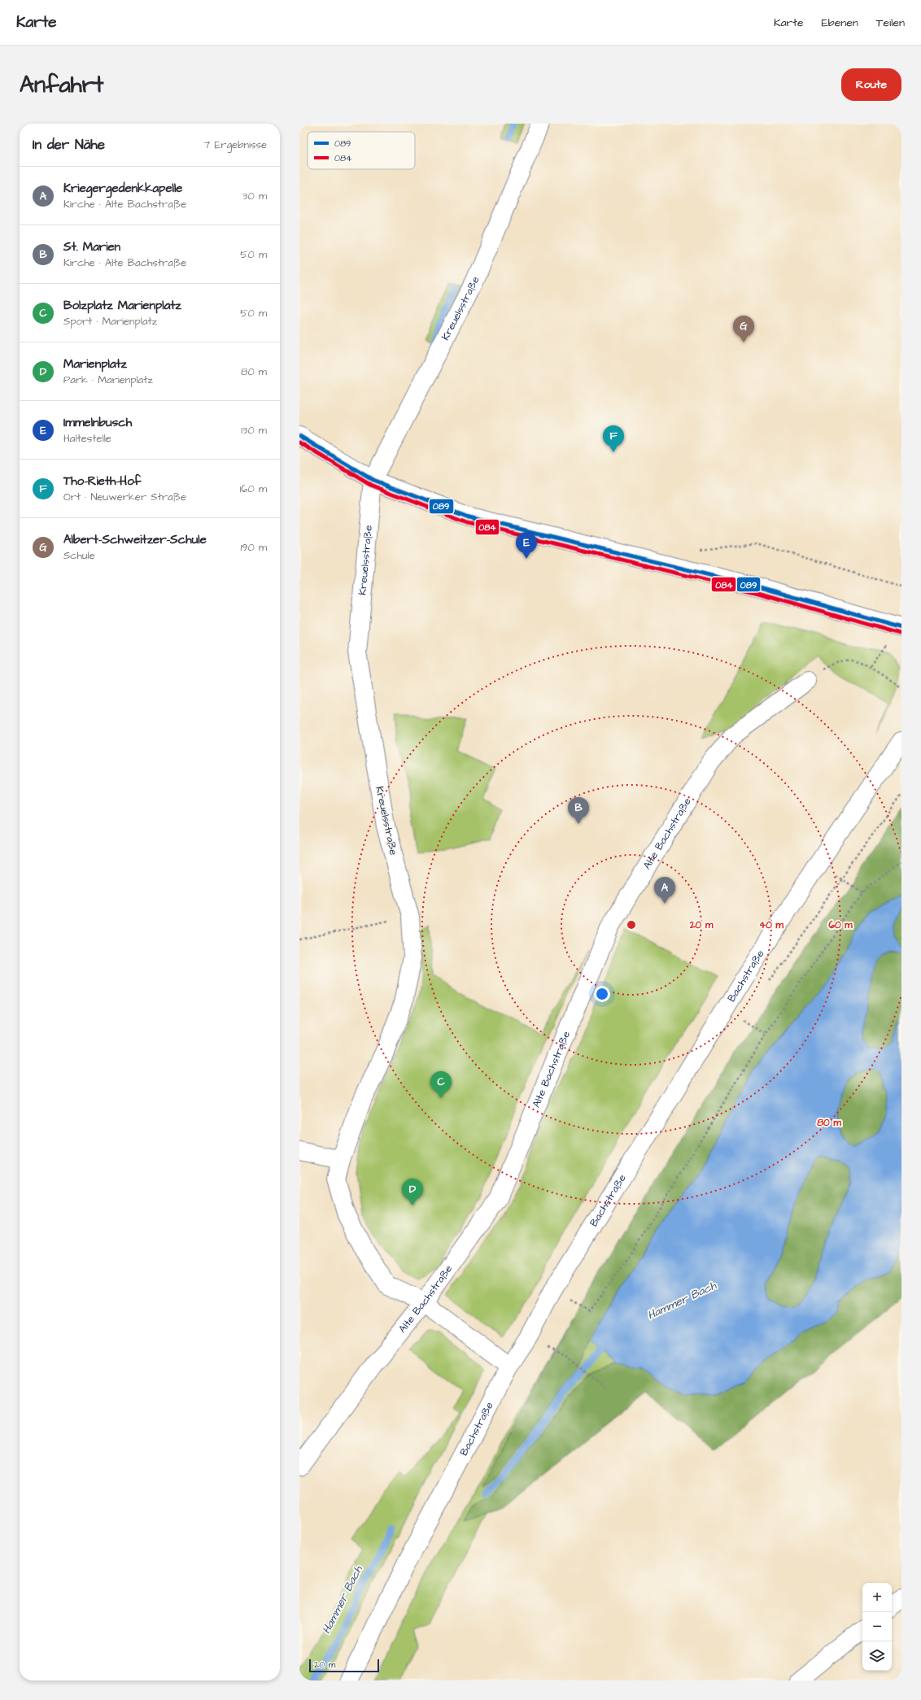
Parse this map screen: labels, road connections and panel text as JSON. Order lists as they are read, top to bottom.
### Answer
{
  "streets": {
    "street": ["Kreuelsstraße", "Alte Bachstraße", "Bachstraße"]
  },
  "crossings": [
    ["Kreuelsstraße", "Alte Bachstraße"],
    ["Kreuelsstraße", "Bachstraße"]
  ],
  "water": ["Hammer Bach"],
  "lines": ["transit line 089", "transit line 084"],
  "legend": ["089", "084"],
  "scale_bar": "20 m",
  "page": {
    "header": "Karte",
    "nav": ["Karte", "Ebenen", "Teilen"],
    "buttons": "Route",
    "title": "Anfahrt",
    "heading": ["In der Nähe", "7 Ergebnisse"],
    "list": [
      {
        "mark": "A",
        "name": "Kriegergedenkkapelle",
        "note": "Kirche · Alte Bachstraße",
        "value": "30 m"
      },
      {
        "mark": "B",
        "name": "St. Marien",
        "note": "Kirche · Alte Bachstraße",
        "value": "50 m"
      },
      {
        "mark": "C",
        "name": "Bolzplatz Marienplatz",
        "note": "Sport · Marienplatz",
        "value": "50 m"
      },
      {
        "mark": "D",
        "name": "Marienplatz",
        "note": "Park · Marienplatz",
        "value": "80 m"
      },
      {
        "mark": "E",
        "name": "Immelnbusch",
        "note": "Haltestelle",
        "value": "130 m"
      },
      {
        "mark": "F",
        "name": "Tho-Rieth-Hof",
        "note": "Ort · Neuwerker Straße",
        "value": "160 m"
      },
      {
        "mark": "G",
        "name": "Albert-Schweitzer-Schule",
        "note": "Schule",
        "value": "190 m"
      }
    ],
    "pins": [
      "G",
      "F",
      "E",
      "B",
      "A",
      "C",
      "D"
    ],
    "map_buttons": ["+", "−"],
    "scale": "20 m"
  },
  "rings": [
    "20 m",
    "40 m",
    "60 m",
    "80 m"
  ]
}
